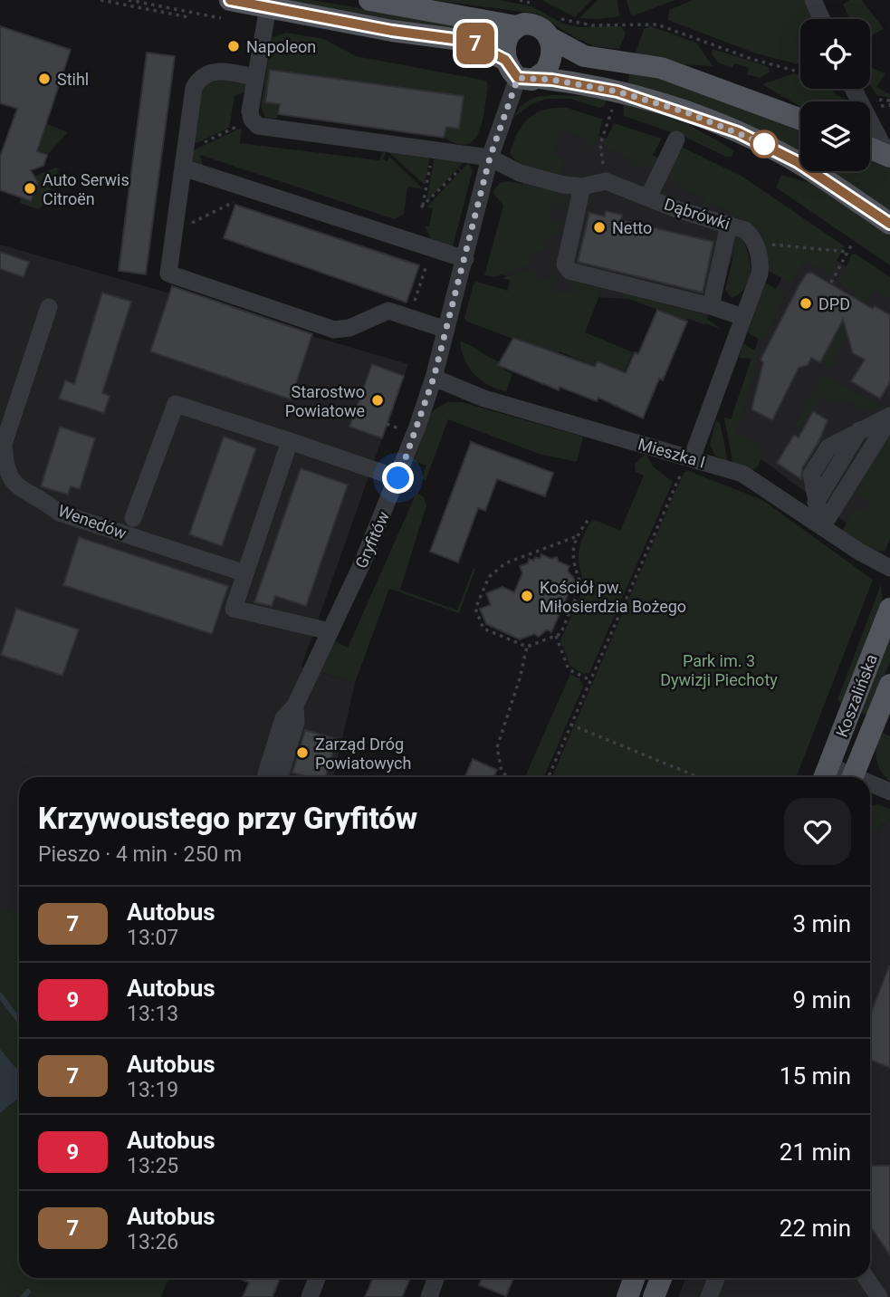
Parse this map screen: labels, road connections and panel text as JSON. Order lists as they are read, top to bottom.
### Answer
{
  "streets": {
    "main road": ["Koszalińska"],
    "street": [
      "Dąbrówki",
      "Mieszka I",
      "Wenedów",
      "Gryfitów"
    ]
  },
  "crossings": [
    ["Mieszka I", "Gryfitów"]
  ],
  "parks": ["Park im. 3 Dywizji Piechoty"],
  "places": [
    "Napoleon",
    "Stihl",
    "Auto Serwis Citroën",
    "Netto",
    "DPD",
    "Starostwo Powiatowe",
    "Kościół pw. Miłosierdzia Bożego",
    "Zarząd Dróg Powiatowych"
  ],
  "lines": ["bus line 7"],
  "page": {
    "on_map": "7",
    "heading": ["Krzywoustego przy Gryfitów", "Pieszo · 4 min · 250 m"],
    "list": [
      {
        "mark": "7",
        "name": "Autobus",
        "note": "13:07",
        "value": "3 min"
      },
      {
        "mark": "9",
        "name": "Autobus",
        "note": "13:13",
        "value": "9 min"
      },
      {
        "mark": "7",
        "name": "Autobus",
        "note": "13:19",
        "value": "15 min"
      },
      {
        "mark": "9",
        "name": "Autobus",
        "note": "13:25",
        "value": "21 min"
      },
      {
        "mark": "7",
        "name": "Autobus",
        "note": "13:26",
        "value": "22 min"
      }
    ]
  }
}
